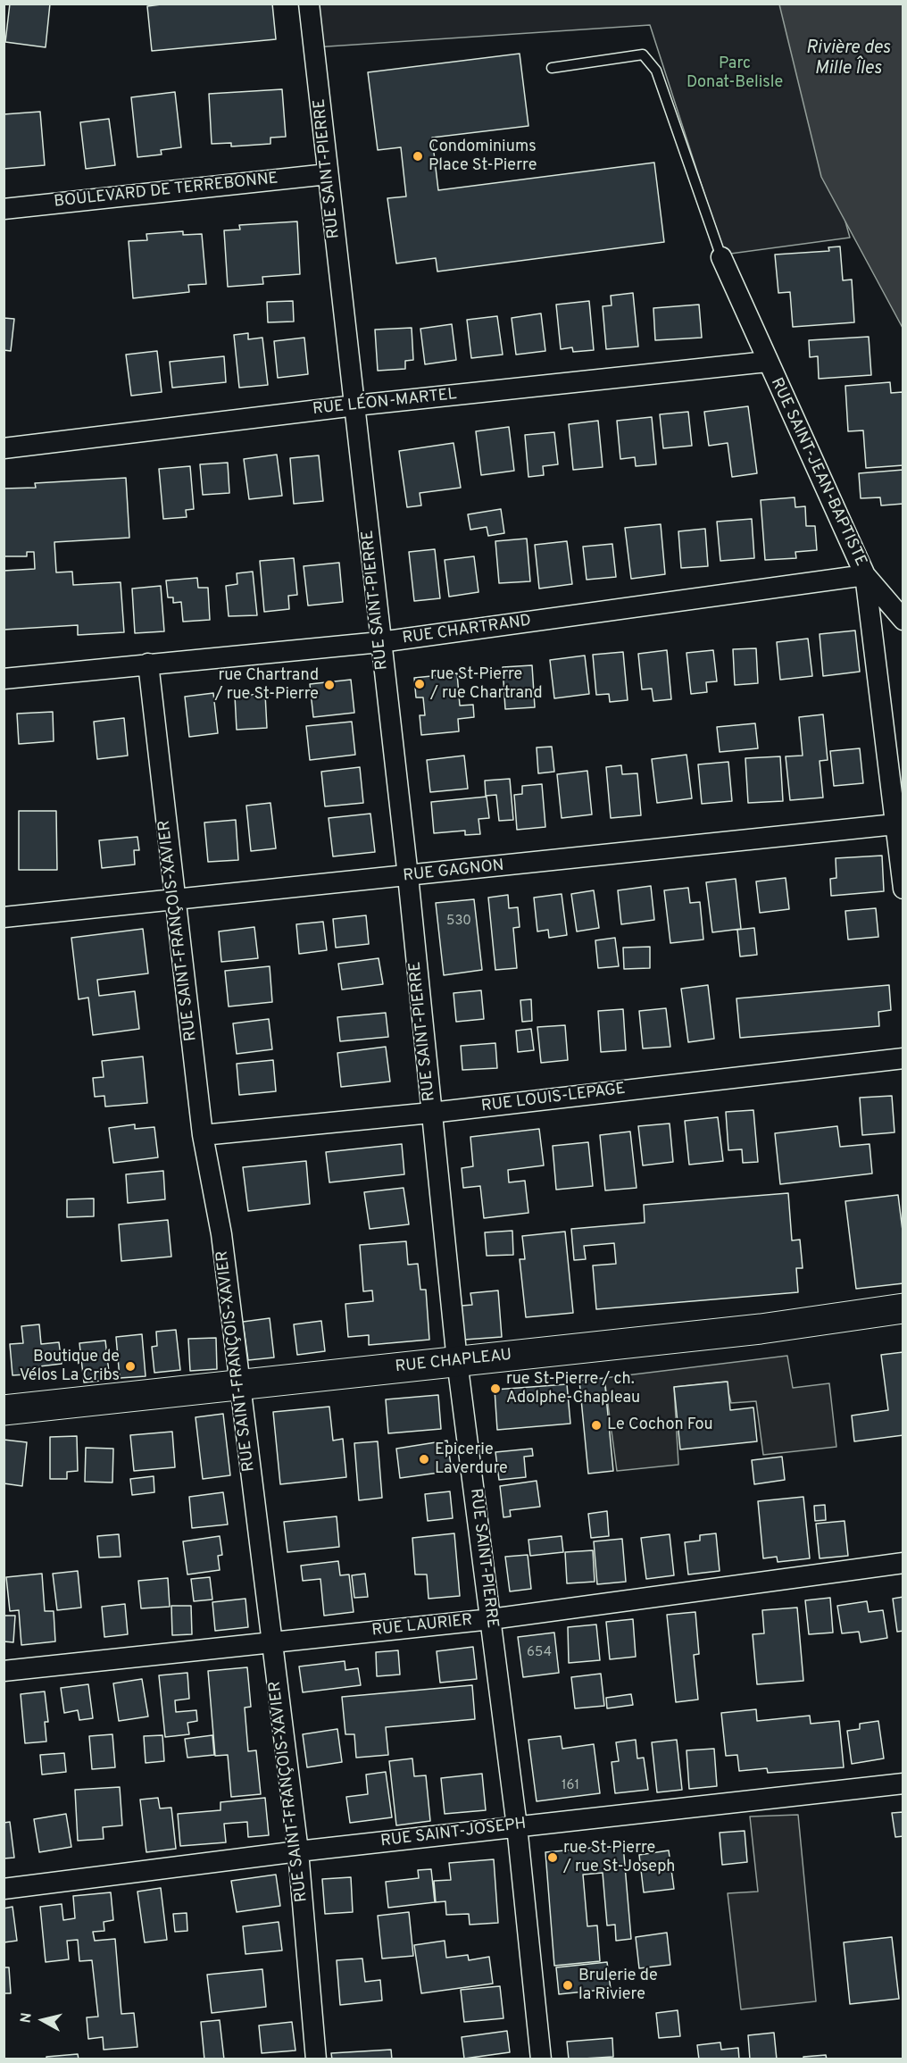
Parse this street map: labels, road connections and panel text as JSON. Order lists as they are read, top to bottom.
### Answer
{
  "streets": {
    "main road": ["RUE CHAPLEAU"],
    "street": [
      "RUE SAINT-PIERRE",
      "BOULEVARD DE TERREBONNE",
      "RUE LÉON-MARTEL",
      "RUE SAINT-JEAN-BAPTISTE",
      "RUE CHARTRAND",
      "RUE GAGNON",
      "RUE SAINT-FRANÇOIS-XAVIER",
      "RUE LOUIS-LEPAGE",
      "RUE LAURIER",
      "RUE SAINT-JOSEPH"
    ]
  },
  "crossings": [
    ["RUE SAINT-PIERRE", "BOULEVARD DE TERREBONNE"],
    ["RUE SAINT-PIERRE", "RUE LÉON-MARTEL"],
    ["RUE SAINT-PIERRE", "RUE CHARTRAND"],
    ["RUE SAINT-PIERRE", "RUE GAGNON"],
    ["RUE SAINT-PIERRE", "RUE LOUIS-LEPAGE"],
    ["RUE SAINT-PIERRE", "RUE CHAPLEAU"],
    ["RUE SAINT-PIERRE", "RUE LAURIER"],
    ["RUE SAINT-PIERRE", "RUE SAINT-JOSEPH"],
    ["RUE LÉON-MARTEL", "RUE SAINT-JEAN-BAPTISTE"],
    ["RUE SAINT-JEAN-BAPTISTE", "RUE CHARTRAND"],
    ["RUE SAINT-JEAN-BAPTISTE", "RUE GAGNON"],
    ["RUE CHARTRAND", "RUE SAINT-FRANÇOIS-XAVIER"],
    ["RUE GAGNON", "RUE SAINT-FRANÇOIS-XAVIER"],
    ["RUE SAINT-FRANÇOIS-XAVIER", "RUE LOUIS-LEPAGE"],
    ["RUE SAINT-FRANÇOIS-XAVIER", "RUE CHAPLEAU"],
    ["RUE SAINT-FRANÇOIS-XAVIER", "RUE LAURIER"],
    ["RUE SAINT-FRANÇOIS-XAVIER", "RUE SAINT-JOSEPH"]
  ],
  "water": ["Rivière des Mille Îles"],
  "parks": ["Parc Donat-Belisle"],
  "places": [
    "Condominiums Place St-Pierre",
    "rue St-Pierre / rue Chartrand",
    "rue Chartrand / rue St-Pierre",
    "Boutique de Vélos La Cribs",
    "rue St-Pierre / ch. Adolphe-Chapleau",
    "Le Cochon Fou",
    "Epicerie Laverdure",
    "rue St-Pierre / rue St-Joseph",
    "Brulerie de la Riviere"
  ],
  "house_numbers": ["530", "654", "161"],
  "north": "left"
}
